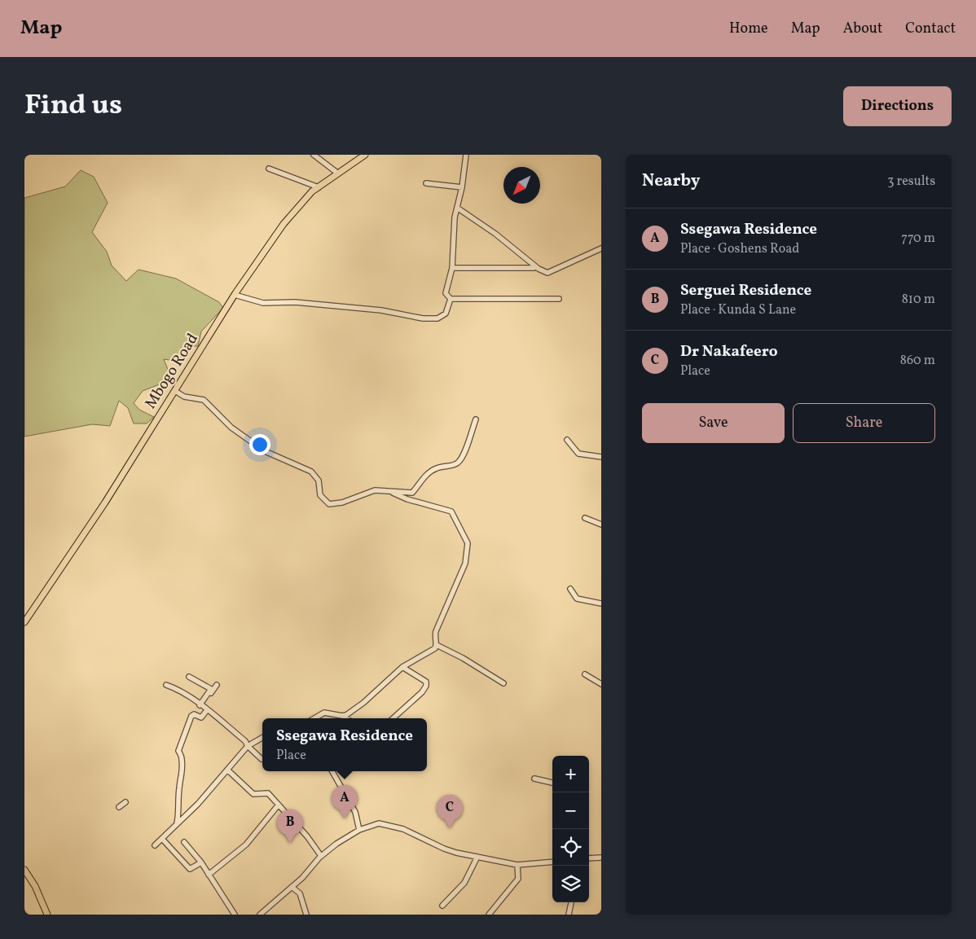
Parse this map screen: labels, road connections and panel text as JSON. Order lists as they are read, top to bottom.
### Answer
{
  "streets": {
    "main road": ["Mbogo Road"]
  },
  "north": "bottom left",
  "page": {
    "header": "Map",
    "nav": [
      "Home",
      "Map",
      "About",
      "Contact"
    ],
    "title": "Find us",
    "buttons": [
      "Directions",
      ["Save", "Share"]
    ],
    "heading": ["Nearby", "3 results"],
    "list": [
      {
        "mark": "A",
        "name": "Ssegawa Residence",
        "note": "Place · Goshens Road",
        "value": "770 m"
      },
      {
        "mark": "B",
        "name": "Serguei Residence",
        "note": "Place · Kunda S Lane",
        "value": "810 m"
      },
      {
        "mark": "C",
        "name": "Dr Nakafeero",
        "note": "Place",
        "value": "860 m"
      }
    ],
    "popup": ["Ssegawa Residence", "Place"],
    "map_buttons": ["+", "−"],
    "pins": ["A", "C", "B"]
  }
}
